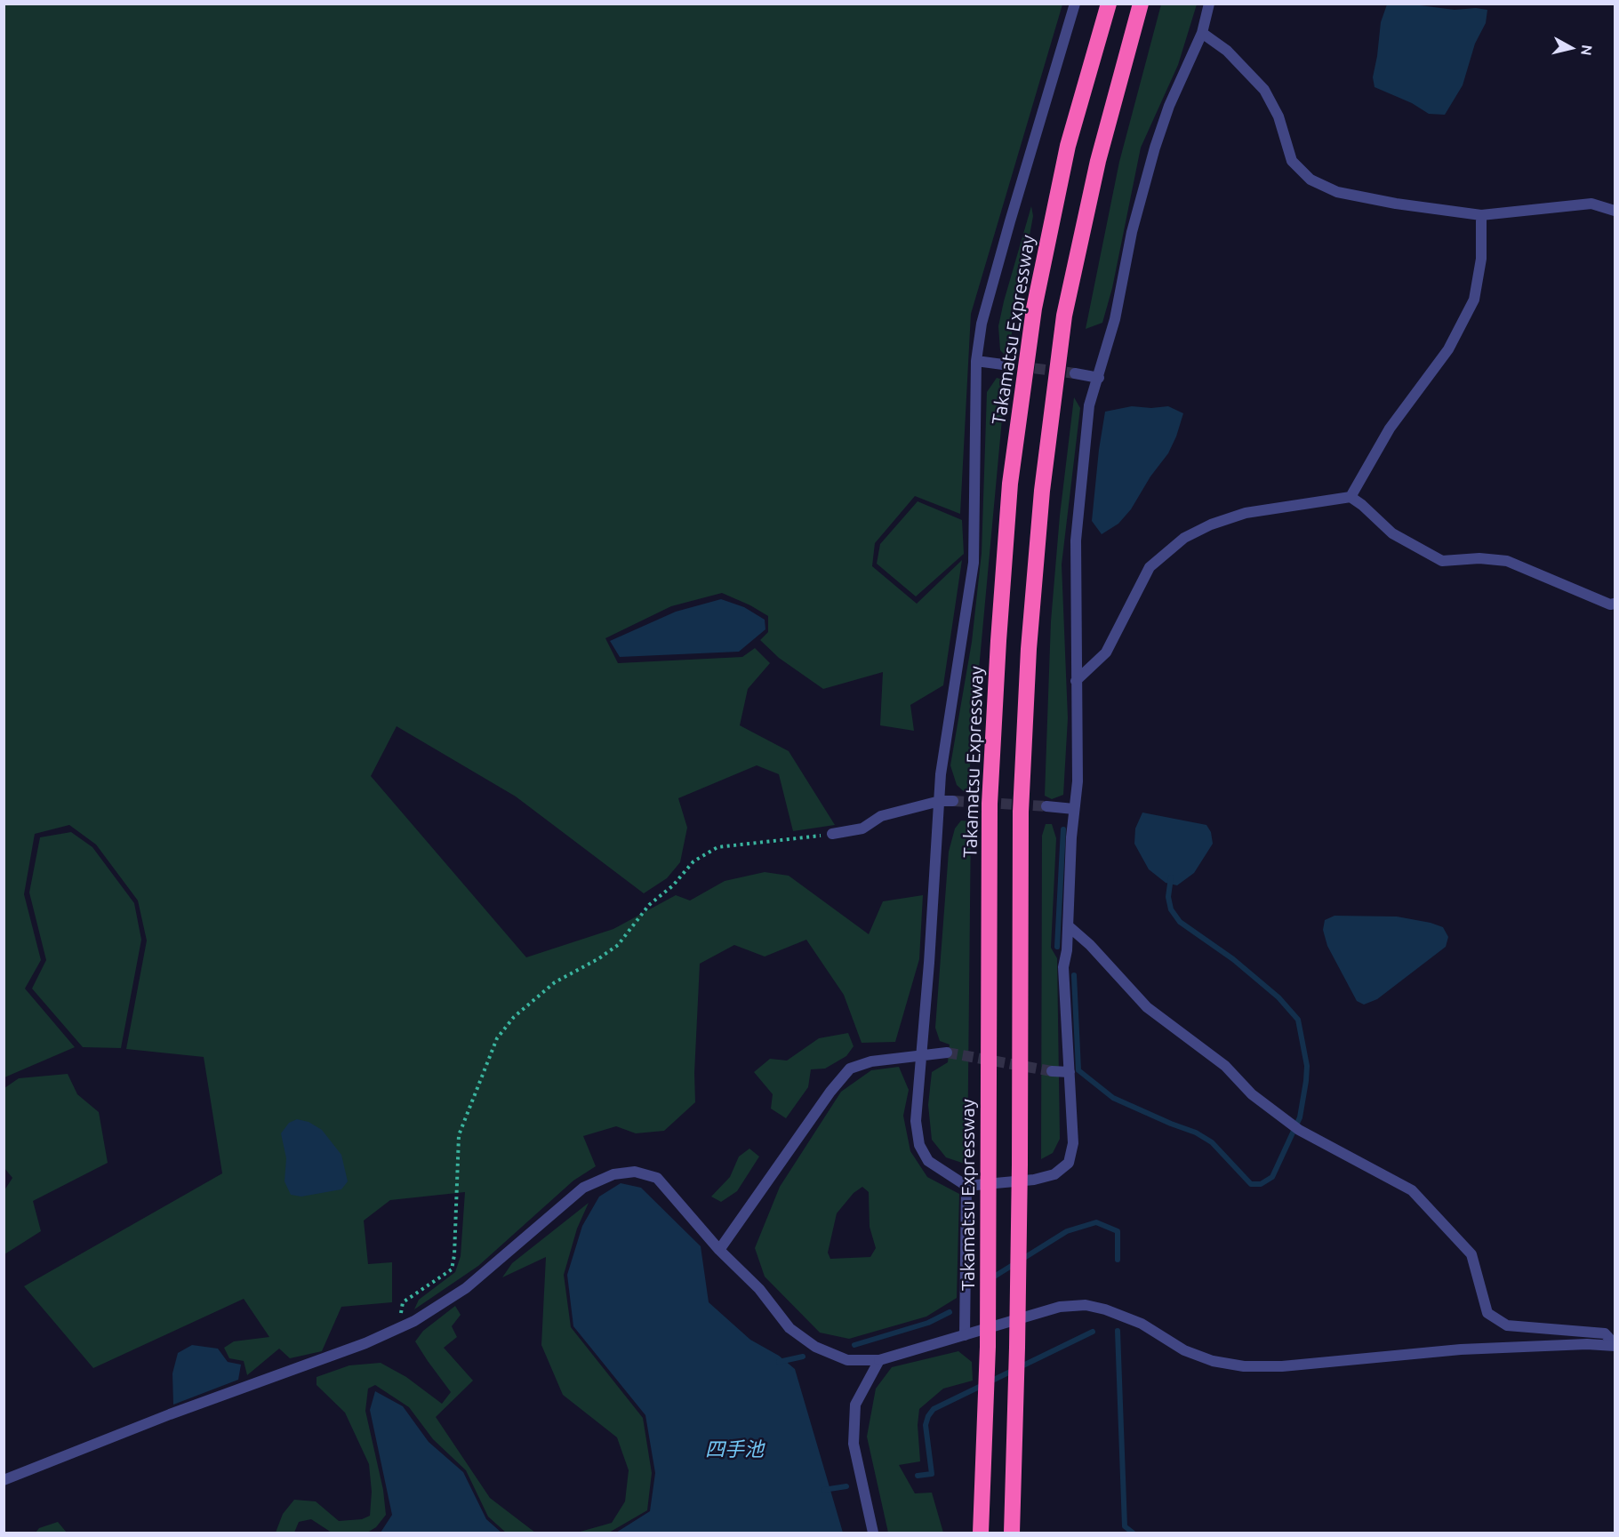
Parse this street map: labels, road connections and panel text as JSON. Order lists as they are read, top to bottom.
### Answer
{
  "streets": {
    "highway": ["Takamatsu Expressway"]
  },
  "water": ["四手池"],
  "north": "right"
}
